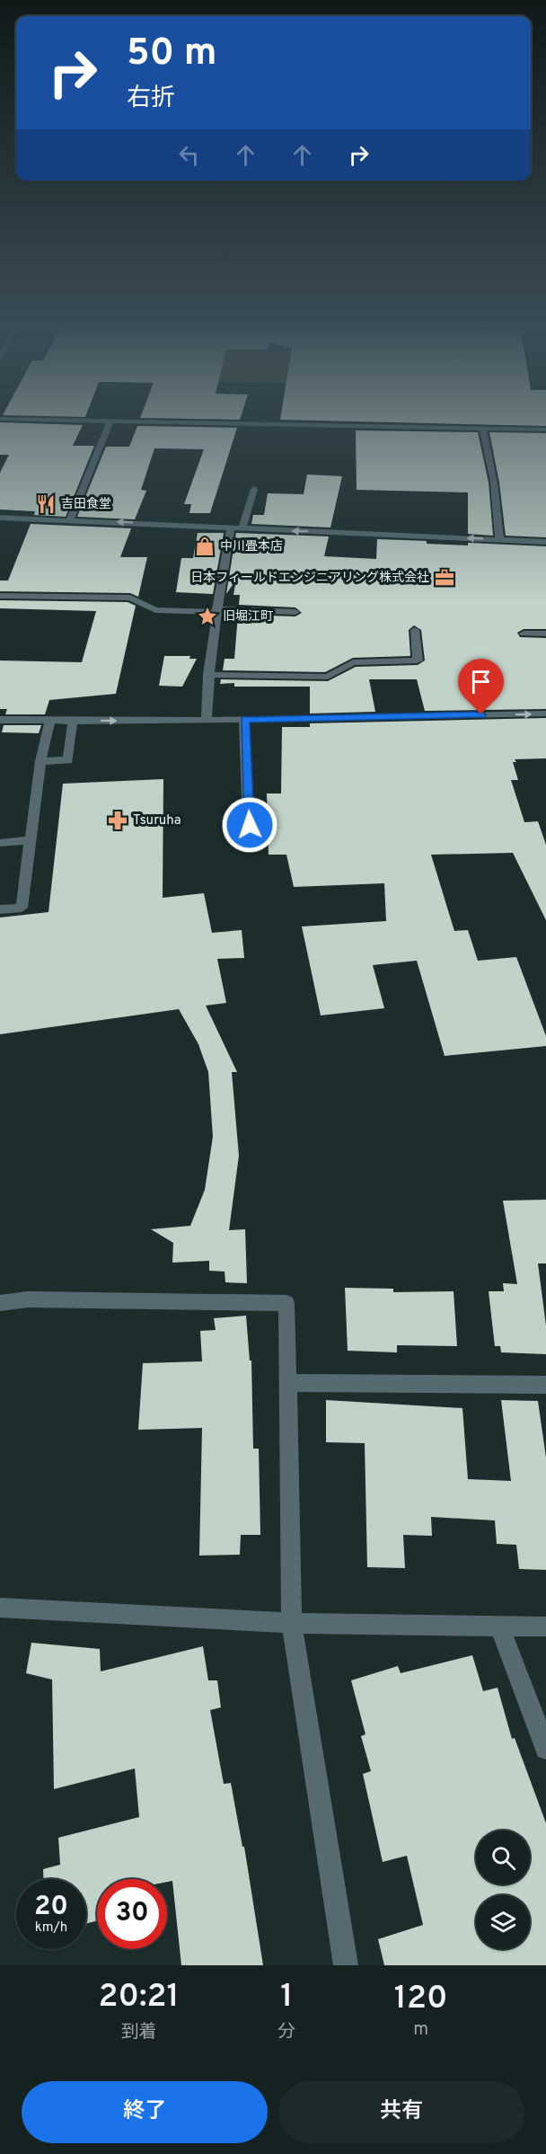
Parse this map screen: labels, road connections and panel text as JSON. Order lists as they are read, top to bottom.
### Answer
{
  "places": {
    "restaurant": ["吉田食堂"],
    "shop": ["中川畳本店"],
    "office": ["日本フィールドエンジニアリング株式会社"],
    "place": ["旧堀江町"],
    "pharmacy": ["Tsuruha"]
  },
  "page": {
    "turn": ["50 m", "右折"],
    "speed": "20 km/h",
    "limit": "30",
    "eta": [
      "20:21",
      "到着",
      "1",
      "分",
      "120",
      "m"
    ],
    "buttons": ["終了", "共有"]
  }
}
